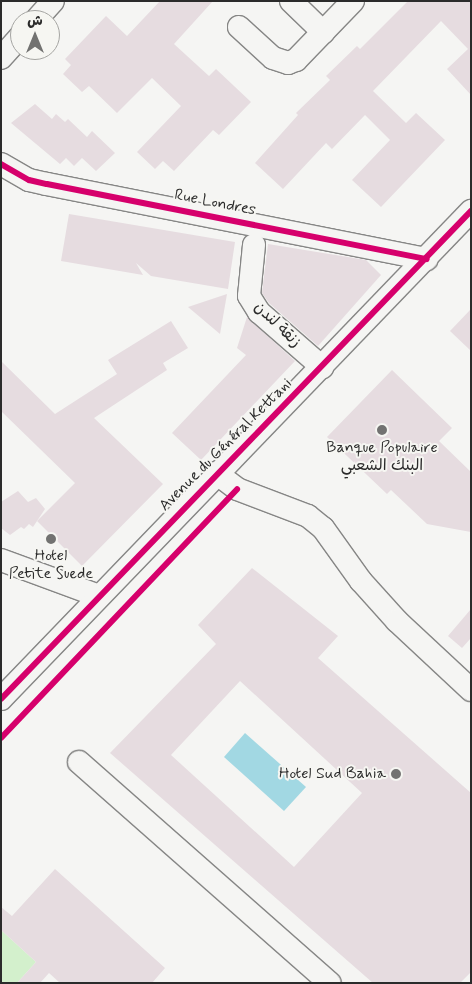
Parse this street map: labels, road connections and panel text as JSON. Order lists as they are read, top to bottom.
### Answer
{
  "streets": {
    "street": ["Rue Londres", "زنقة لندن", "Avenue du Général Kettani"]
  },
  "crossings": [
    ["Rue Londres", "Avenue du Général Kettani"],
    ["زنقة لندن", "Avenue du Général Kettani"]
  ],
  "places": ["Banque Populaire البنك الشعبي", "Hotel Petite Suede", "Hotel Sud Bahia"],
  "north": "top"
}
